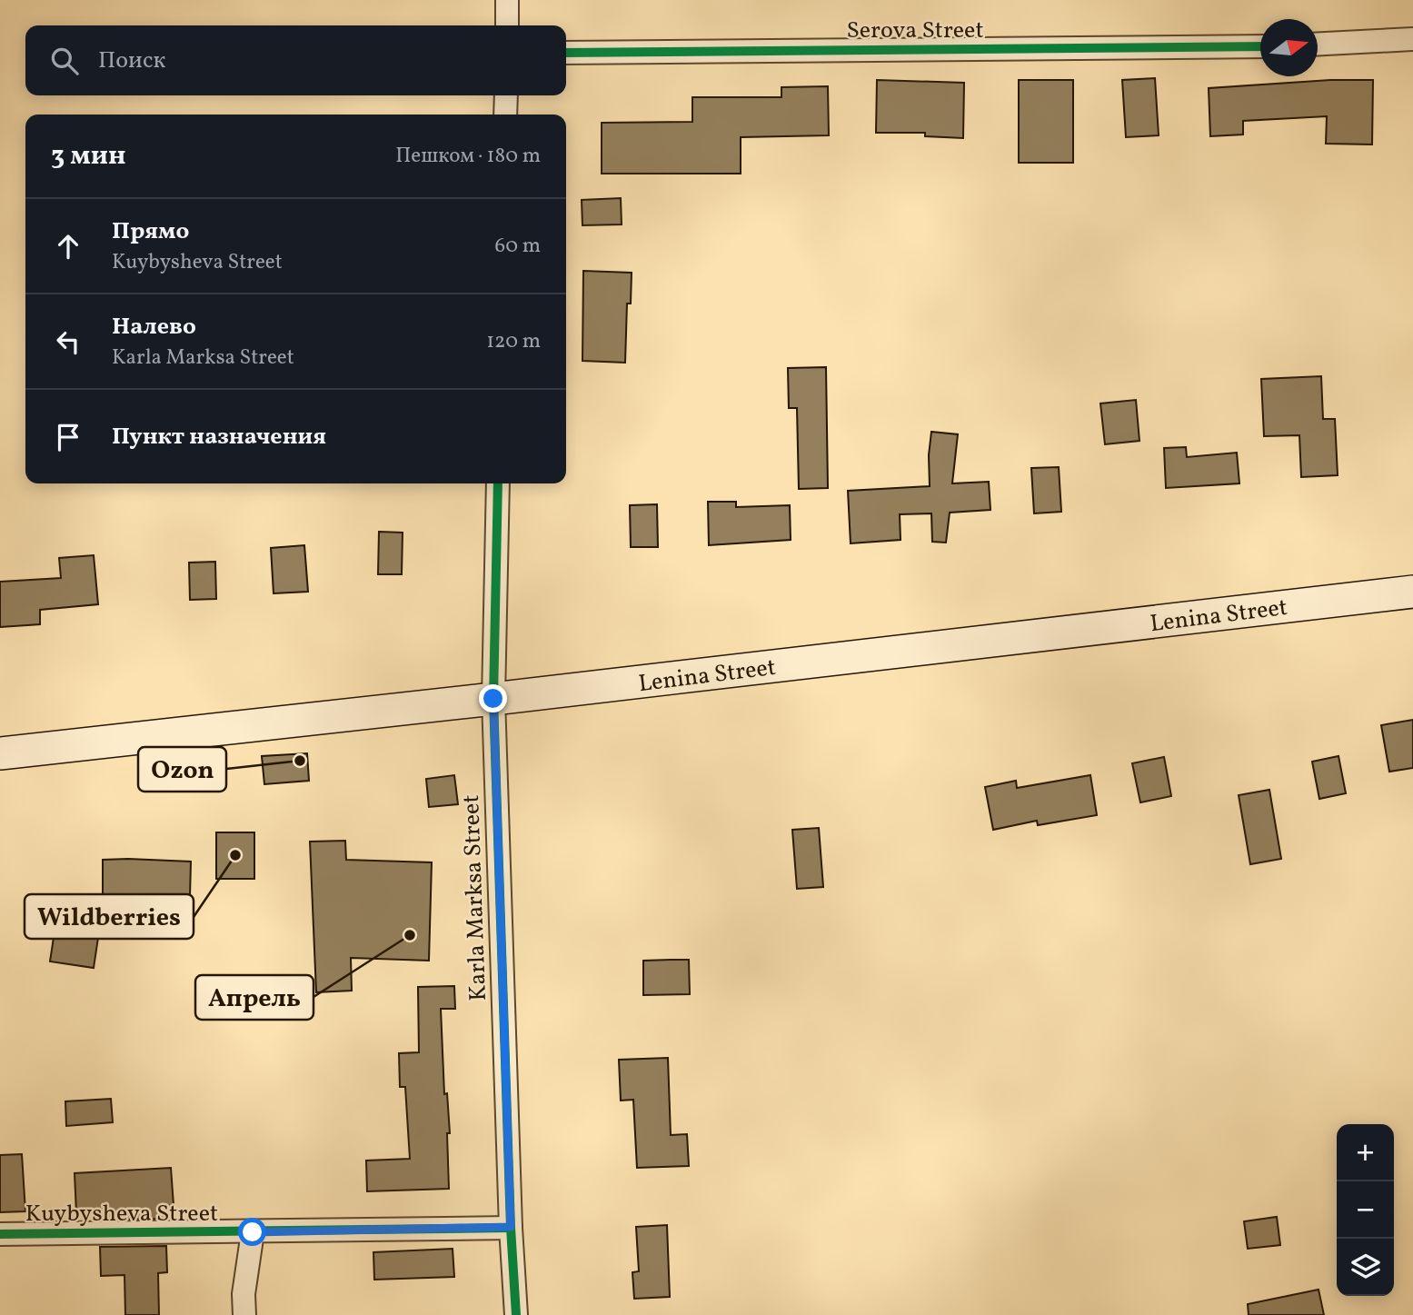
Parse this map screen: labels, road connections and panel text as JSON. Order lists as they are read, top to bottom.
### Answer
{
  "streets": {
    "main road": ["Lenina Street"],
    "street": ["Serova Street", "Karla Marksa Street", "Kuybysheva Street"]
  },
  "crossings": [
    ["Lenina Street", "Karla Marksa Street"],
    ["Karla Marksa Street", "Kuybysheva Street"]
  ],
  "places": ["Ozon", "Wildberries", "Апрель"],
  "north": "right",
  "page": {
    "search": "Поиск",
    "heading": ["3 мин", "Пешком · 180 m"],
    "list": [
      ["Прямо", "Kuybysheva Street", "60 m"],
      ["Налево", "Karla Marksa Street", "120 m"],
      "Пункт назначения"
    ],
    "map_buttons": ["+", "−"]
  }
}
